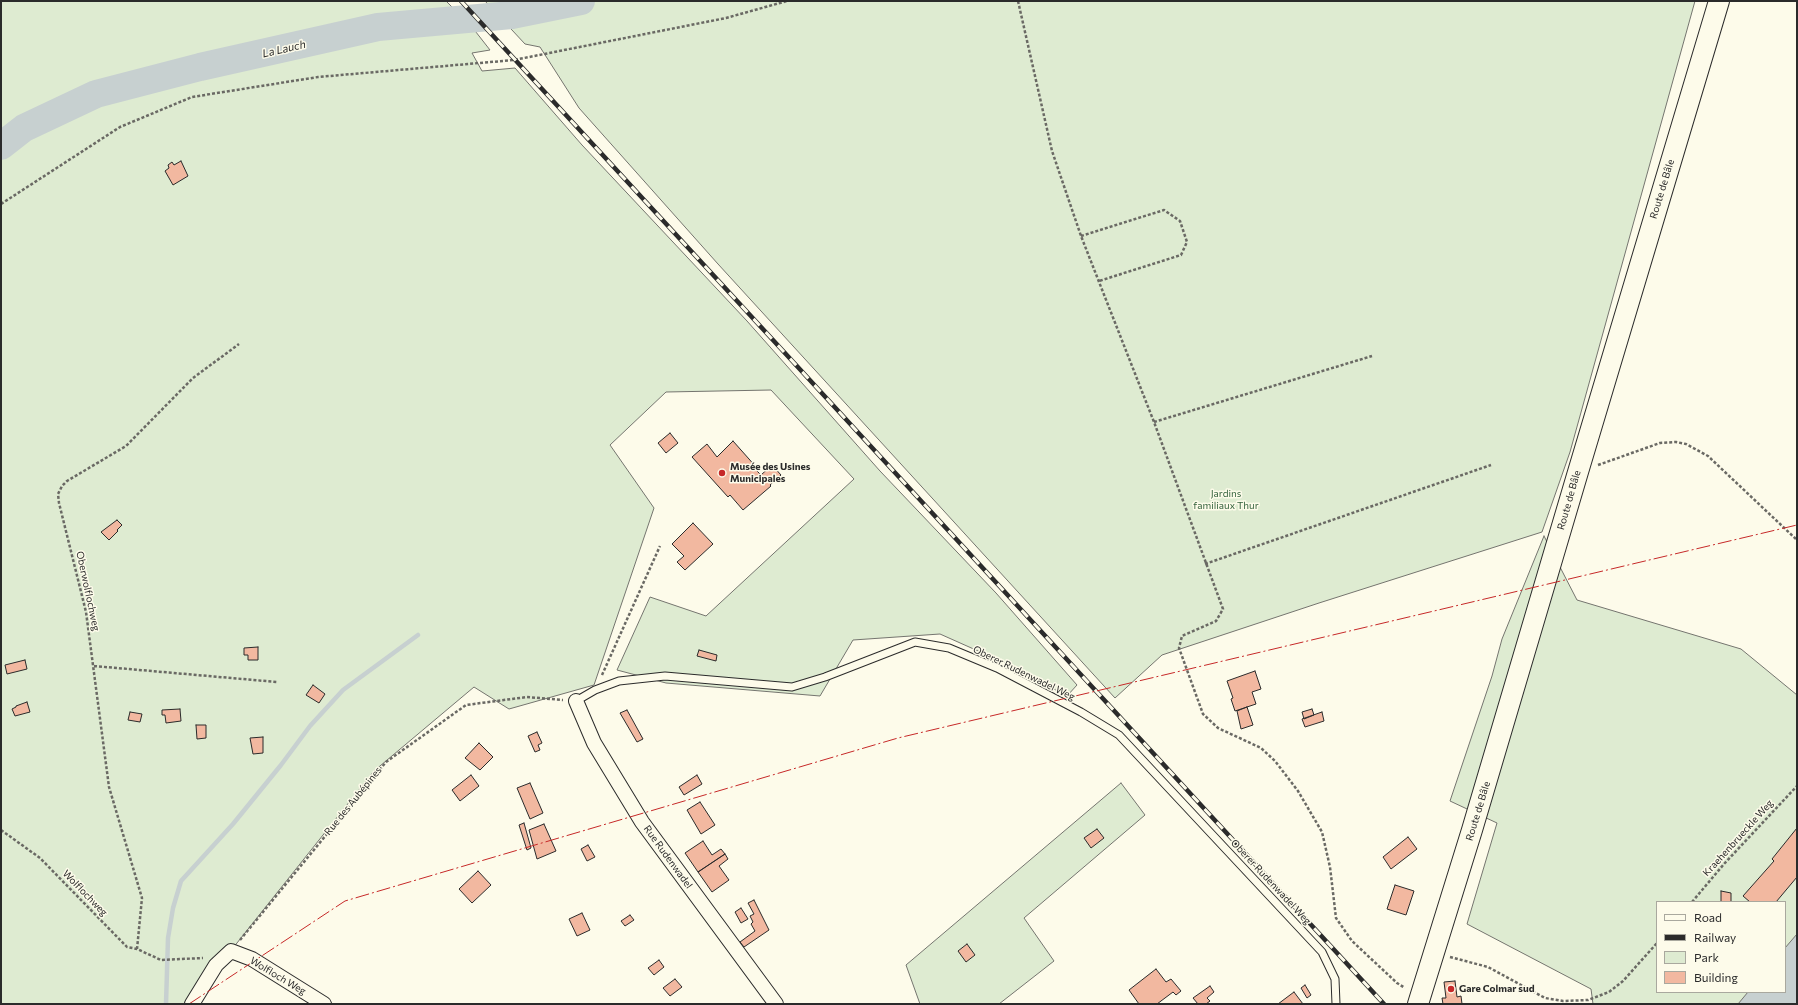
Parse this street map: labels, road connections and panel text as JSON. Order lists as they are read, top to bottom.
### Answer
{
  "streets": {
    "main road": ["Route de Bâle"],
    "street": ["Rue Rudenwadel", "Wolfloch Weg"],
    "lane": ["Oberer Rudenwadel Weg"],
    "path": [
      "Oberwolflochweg",
      "Rue des Aubépines",
      "Kraehenbrueckle Weg",
      "Wolflochweg"
    ]
  },
  "crossings": [
    ["Oberwolflochweg", "Wolflochweg"],
    ["Oberer Rudenwadel Weg", "Rue des Aubépines"],
    ["Oberer Rudenwadel Weg", "Rue Rudenwadel"],
    ["Rue des Aubépines", "Rue Rudenwadel"],
    ["Rue des Aubépines", "Wolfloch Weg"]
  ],
  "water": ["La Lauch"],
  "parks": ["Jardins familiaux Thur"],
  "places": ["Musée des Usines Municipales", "Gare Colmar sud"],
  "legend": [
    "Road",
    "Railway",
    "Park",
    "Building"
  ]
}
